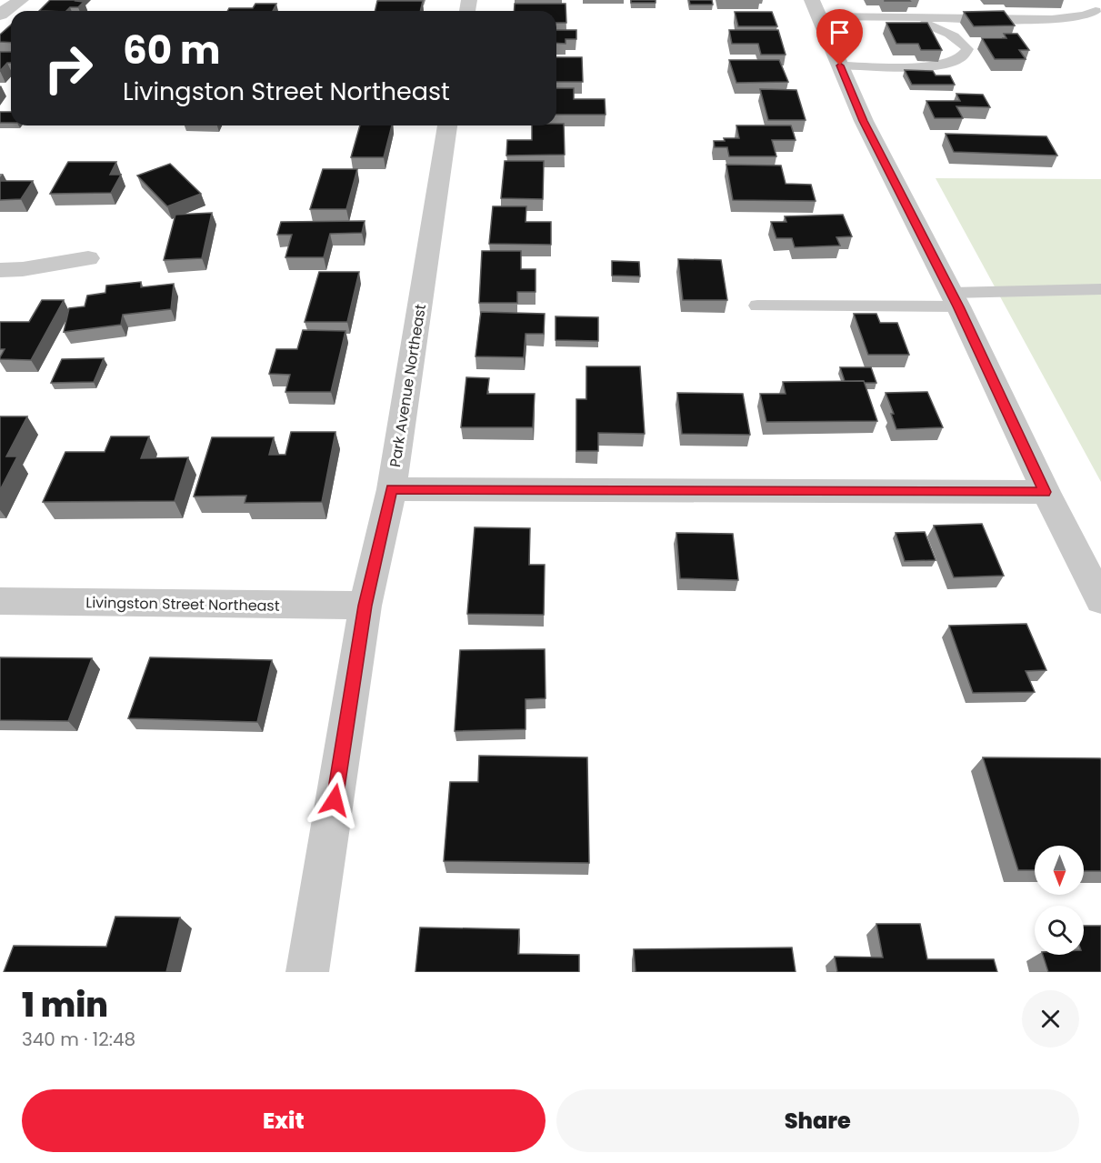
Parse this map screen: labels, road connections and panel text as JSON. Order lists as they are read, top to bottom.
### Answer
{
  "streets": {
    "street": ["Park Avenue Northeast", "Livingston Street Northeast"]
  },
  "crossings": [
    ["Park Avenue Northeast", "Livingston Street Northeast"]
  ],
  "north": "bottom",
  "page": {
    "turn": ["60 m", "Livingston Street Northeast"],
    "heading": ["1 min", "340 m · 12:48"],
    "buttons": ["Exit", "Share"]
  }
}
